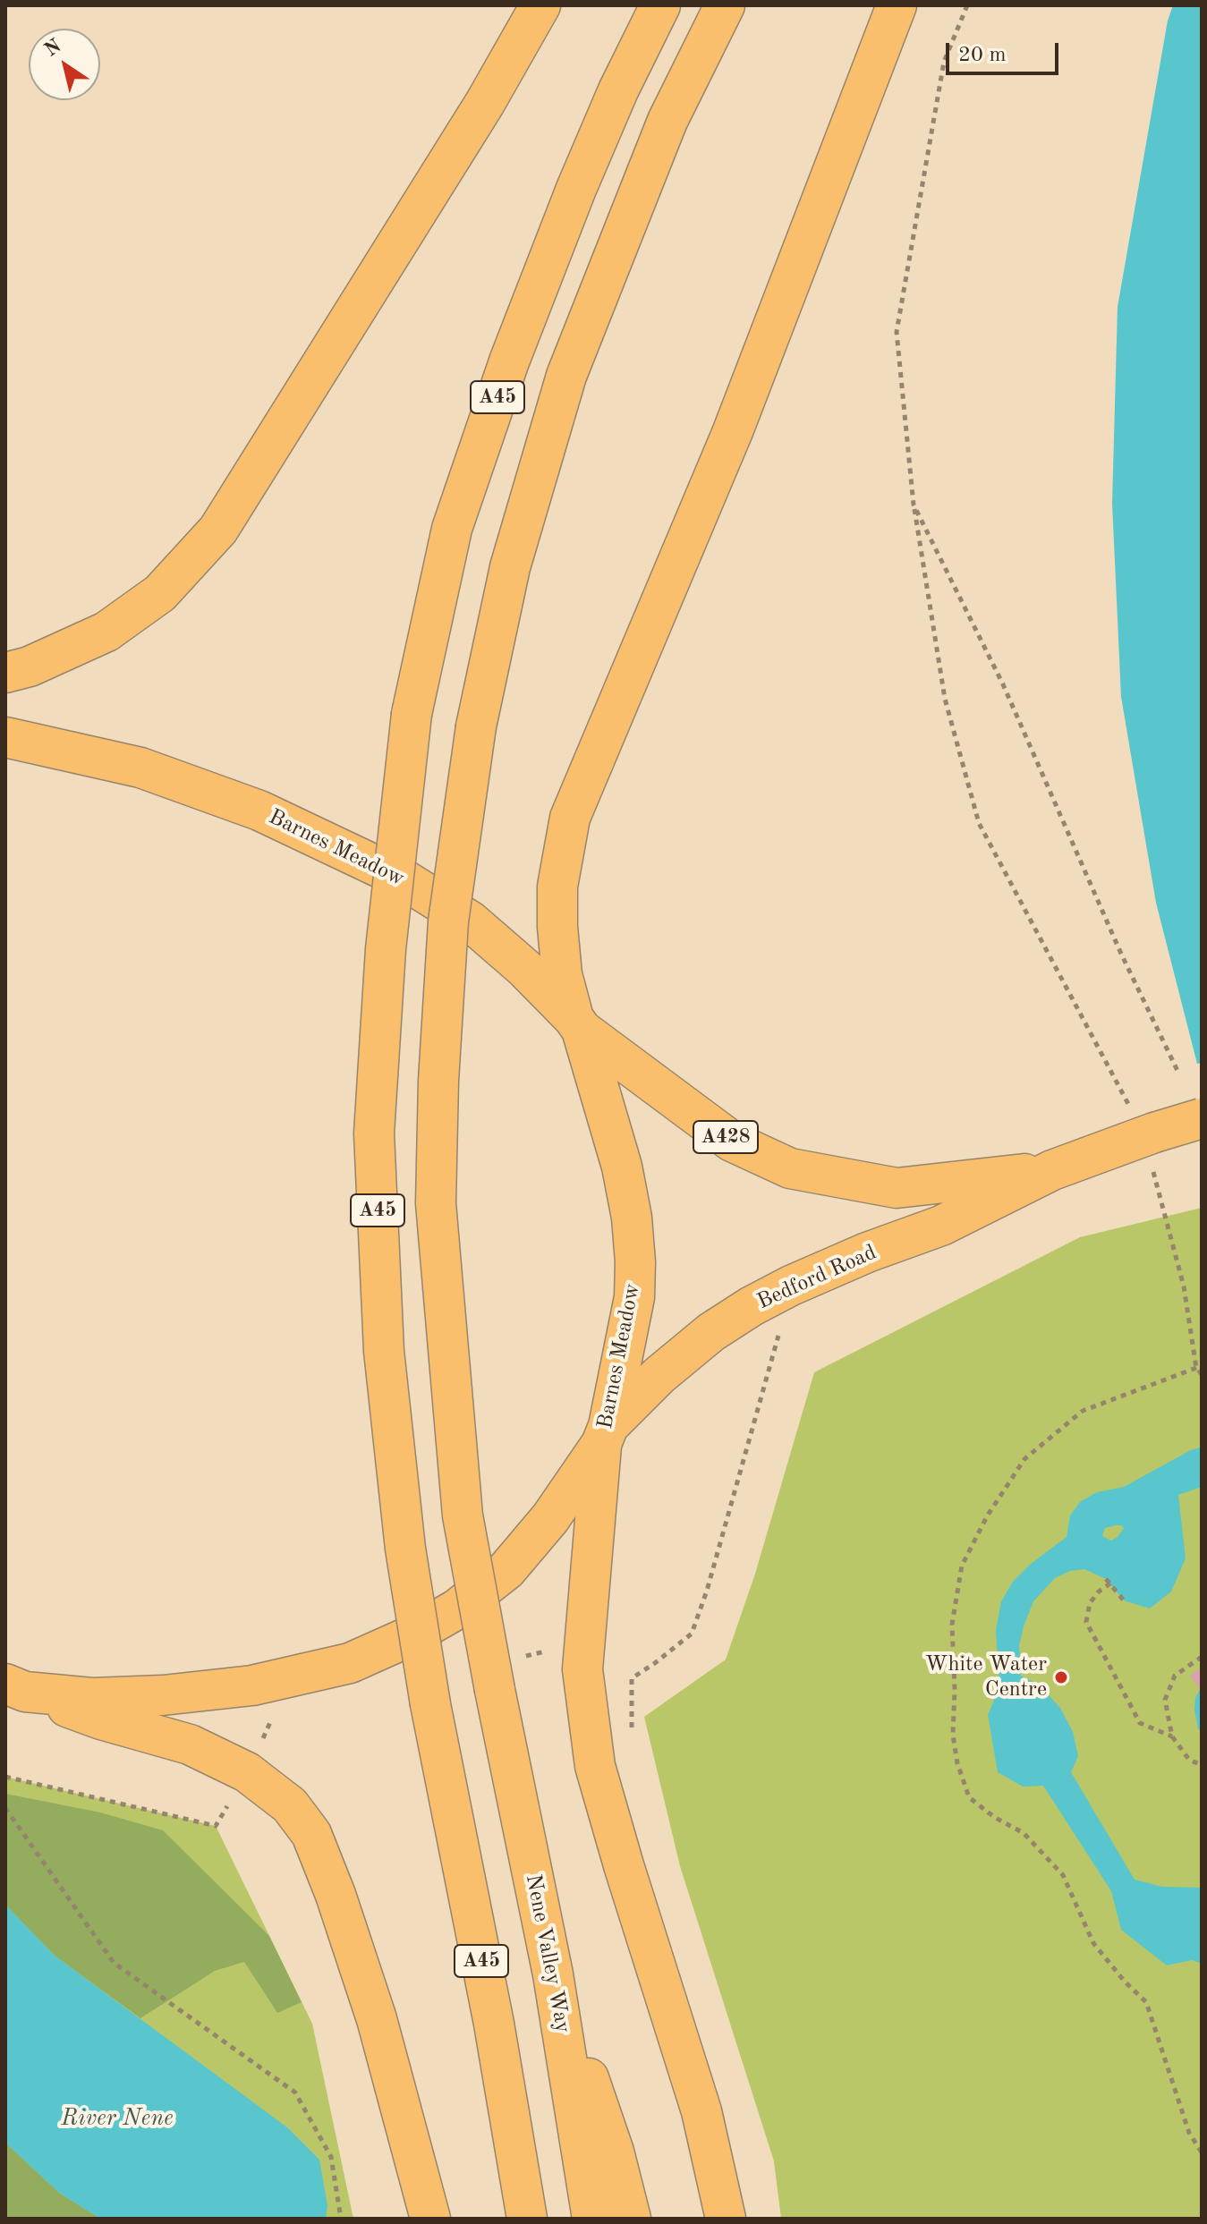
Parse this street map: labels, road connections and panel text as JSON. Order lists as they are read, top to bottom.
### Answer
{
  "streets": {
    "highway": [
      "A45",
      "Barnes Meadow",
      "A428",
      "Bedford Road",
      "Nene Valley Way"
    ]
  },
  "crossings": [
    ["Barnes Meadow", "Bedford Road"]
  ],
  "water": ["River Nene"],
  "places": ["White Water Centre"],
  "scale_bar": "20 m",
  "north": "top left"
}
